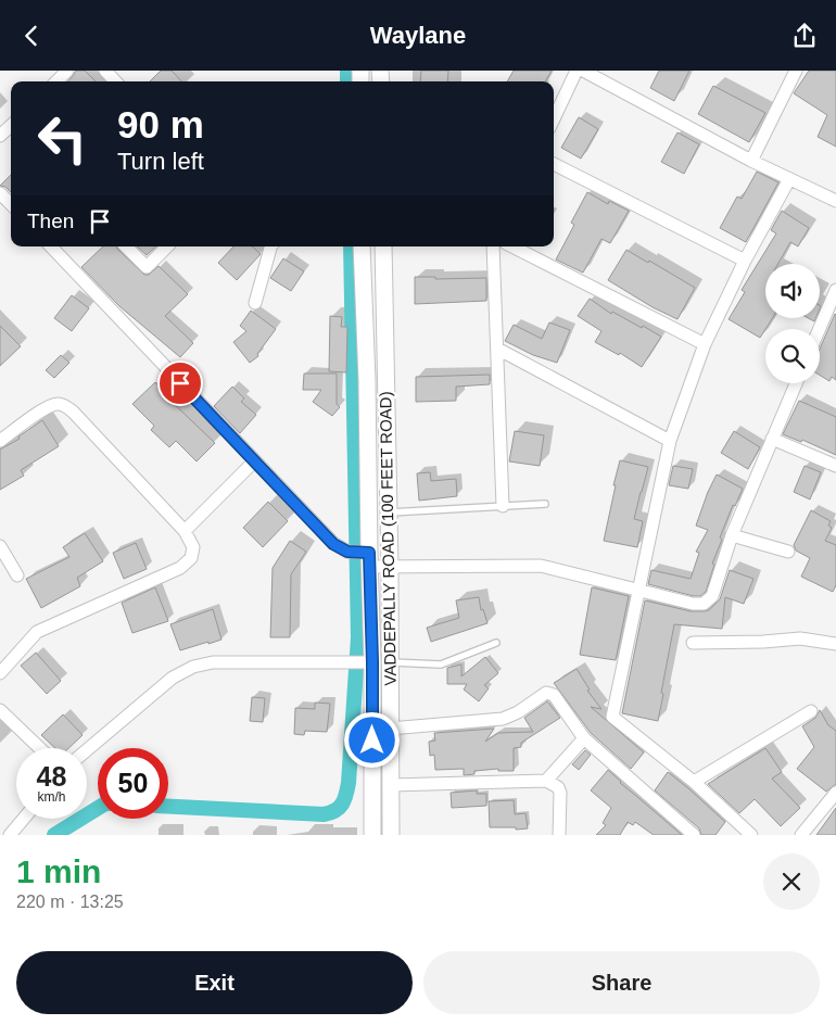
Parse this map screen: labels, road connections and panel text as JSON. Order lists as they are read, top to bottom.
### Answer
{
  "streets": {
    "main road": ["VADDEPALLY ROAD (100 FEET ROAD)"]
  },
  "page": {
    "header": "Waylane",
    "turn": ["90 m", "Turn left"],
    "then": "Then",
    "speed": "48 km/h",
    "limit": "50",
    "heading": ["1 min", "220 m · 13:25"],
    "buttons": ["Exit", "Share"]
  }
}
